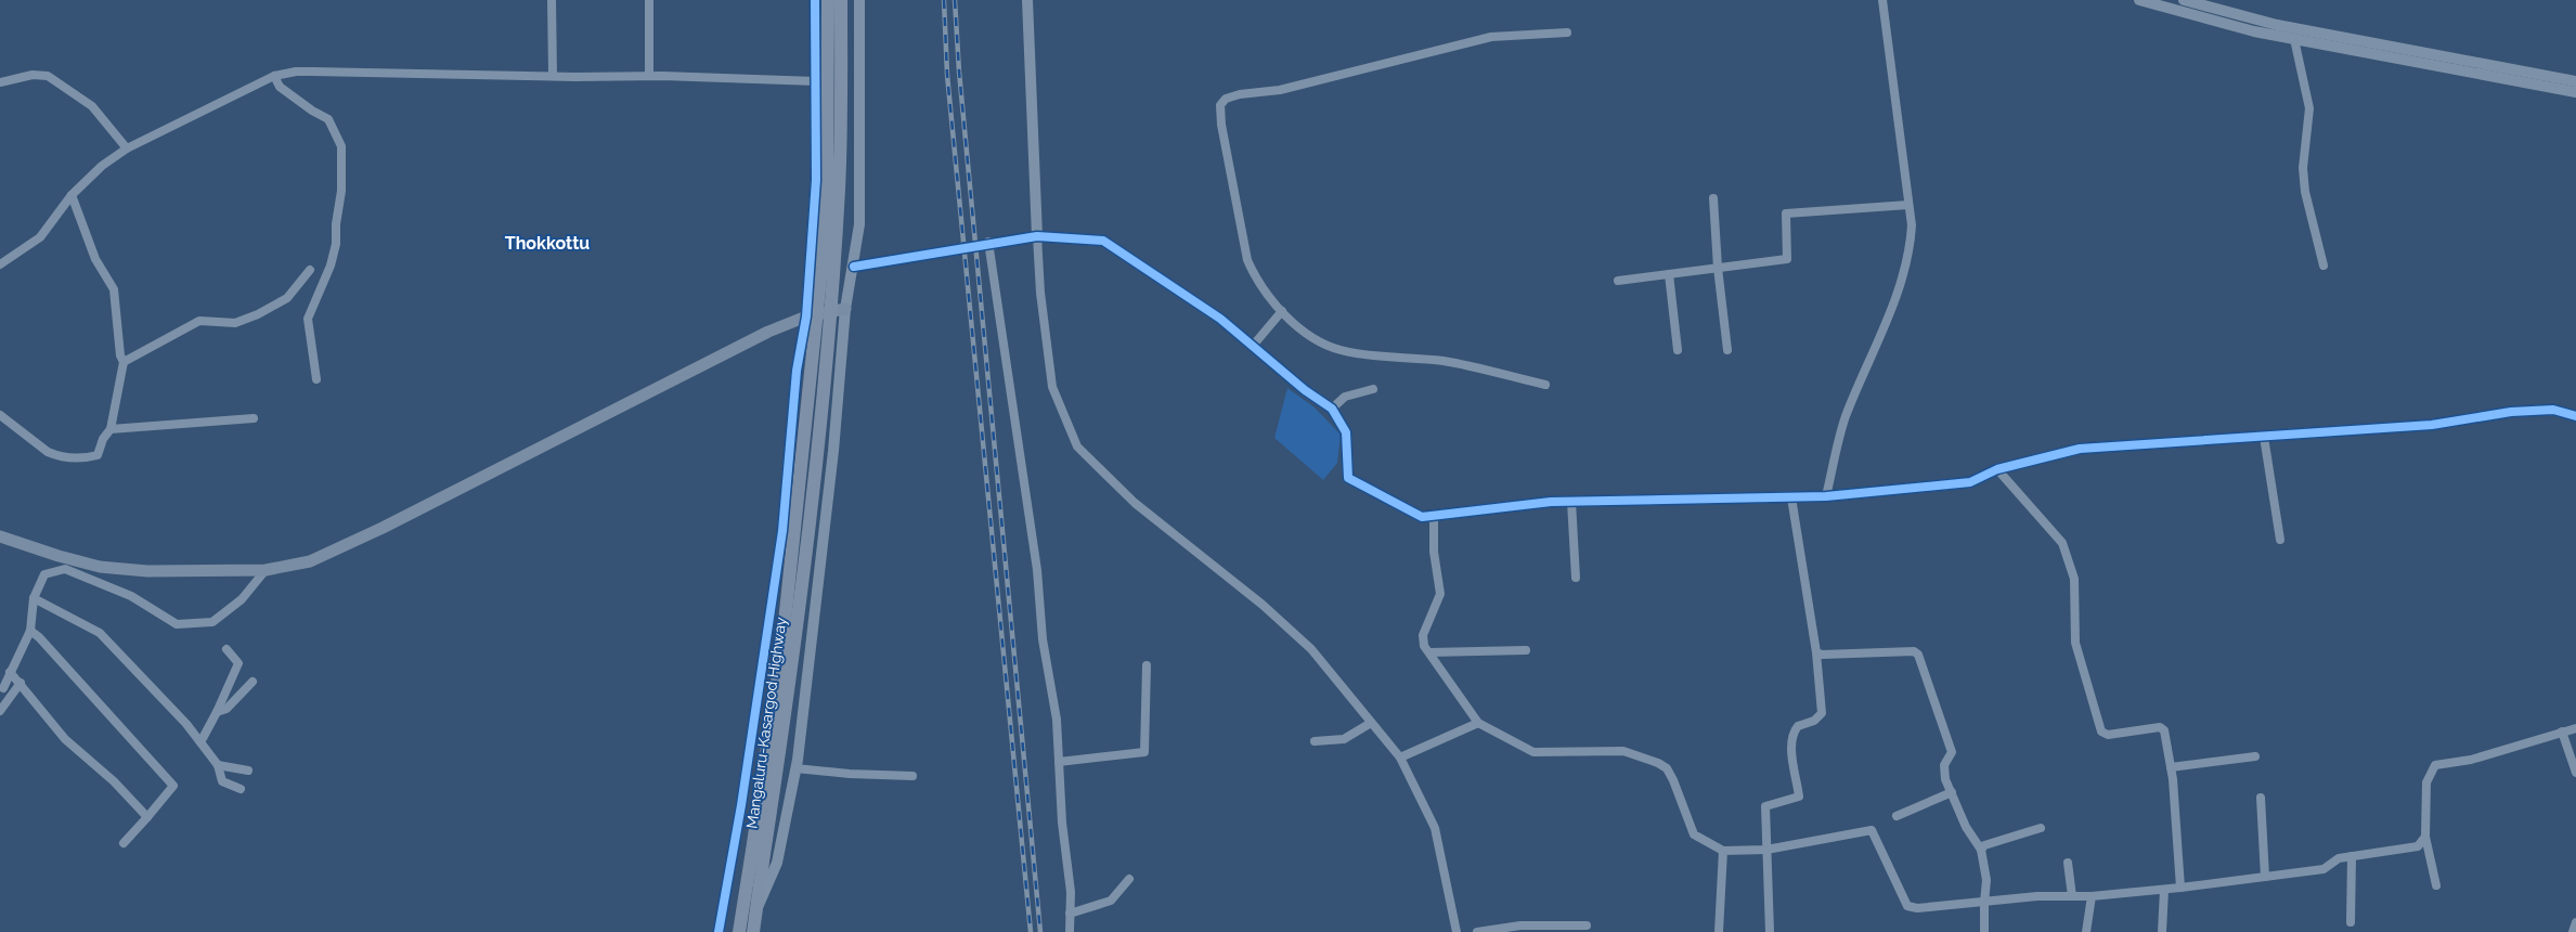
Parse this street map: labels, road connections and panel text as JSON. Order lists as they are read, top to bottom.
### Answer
{
  "streets": {
    "highway": ["Mangaluru-Kasargod Highway"]
  },
  "districts": ["Thokkottu"]
}
